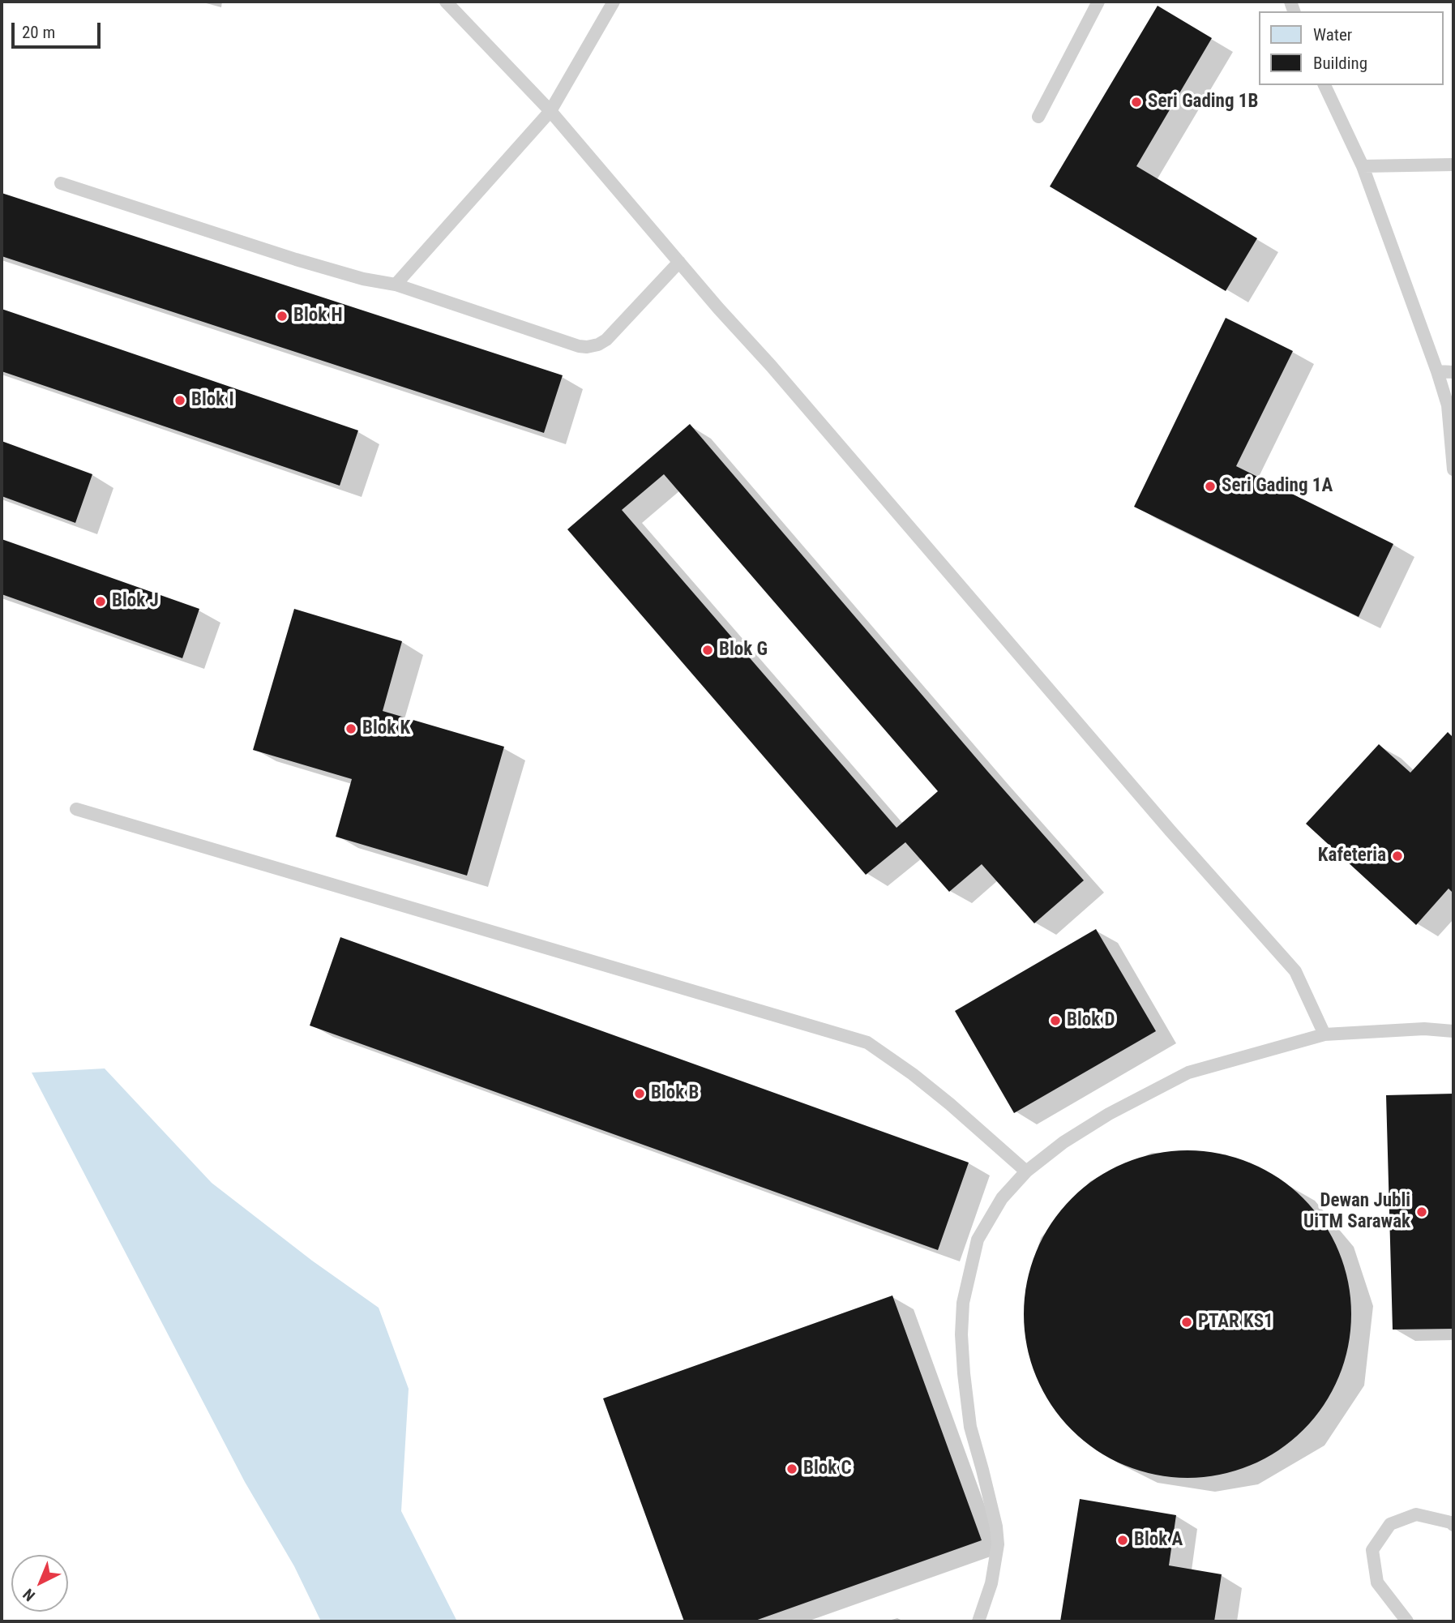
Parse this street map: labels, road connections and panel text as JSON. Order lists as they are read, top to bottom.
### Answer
{
  "places": [
    "Seri Gading 1B",
    "Blok H",
    "Blok I",
    "Seri Gading 1A",
    "Blok J",
    "Blok G",
    "Blok K",
    "Kafeteria",
    "Blok D",
    "Blok B",
    "Dewan Jubli UiTM Sarawak",
    "PTAR KS1",
    "Blok C",
    "Blok A"
  ],
  "legend": ["Water", "Building"],
  "scale_bar": "20 m",
  "north": "bottom left"
}
